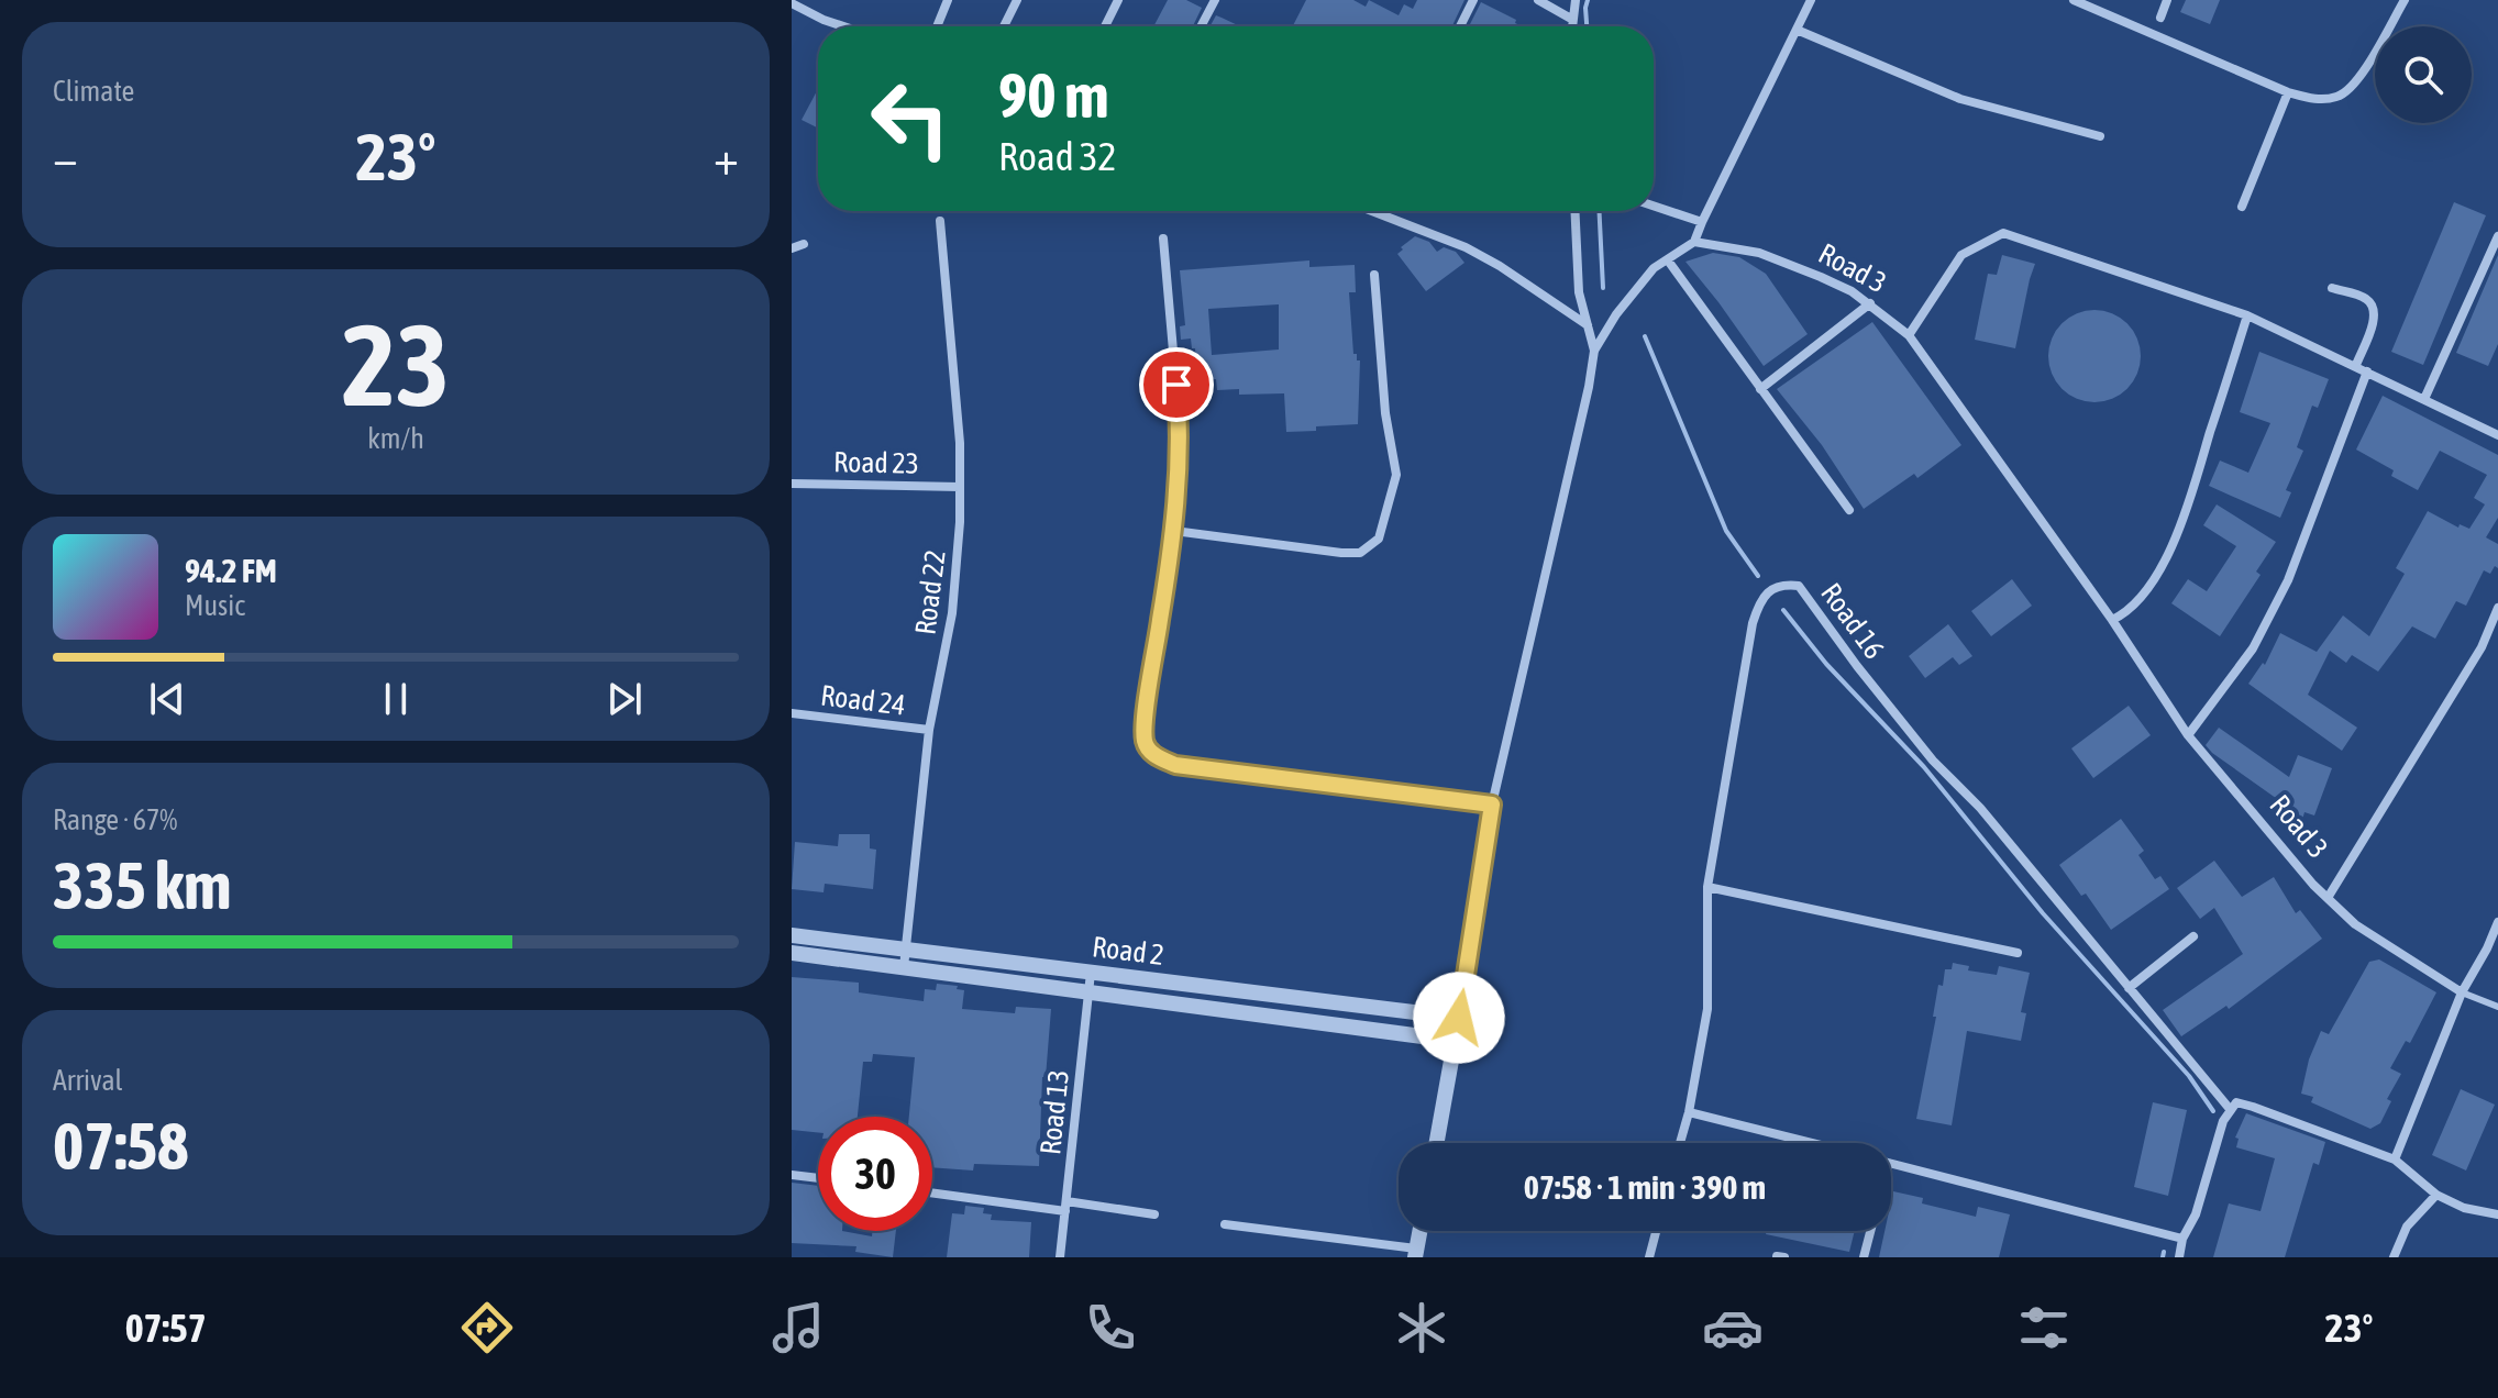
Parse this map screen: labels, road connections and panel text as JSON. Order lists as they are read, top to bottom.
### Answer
{
  "streets": {
    "street": [
      "Road 3",
      "Road 23",
      "Road 22",
      "Road 16",
      "Road 24",
      "Road 2",
      "Road 13"
    ]
  },
  "crossings": [
    ["Road 23", "Road 22"],
    ["Road 22", "Road 24"],
    ["Road 22", "Road 2"],
    ["Road 2", "Road 13"]
  ],
  "page": {
    "tile": [
      "Climate",
      ["23", "km/h"],
      ["Range · 67%", "335 km"],
      ["Arrival", "07:58"]
    ],
    "turn": ["90 m", "Road 32"],
    "heat": ["−", "23°", "+"],
    "song": ["94.2 FM", "Music"],
    "limit": "30",
    "trip": "07:58 · 1 min · 390 m",
    "tabs": ["07:57", "23°"]
  }
}
